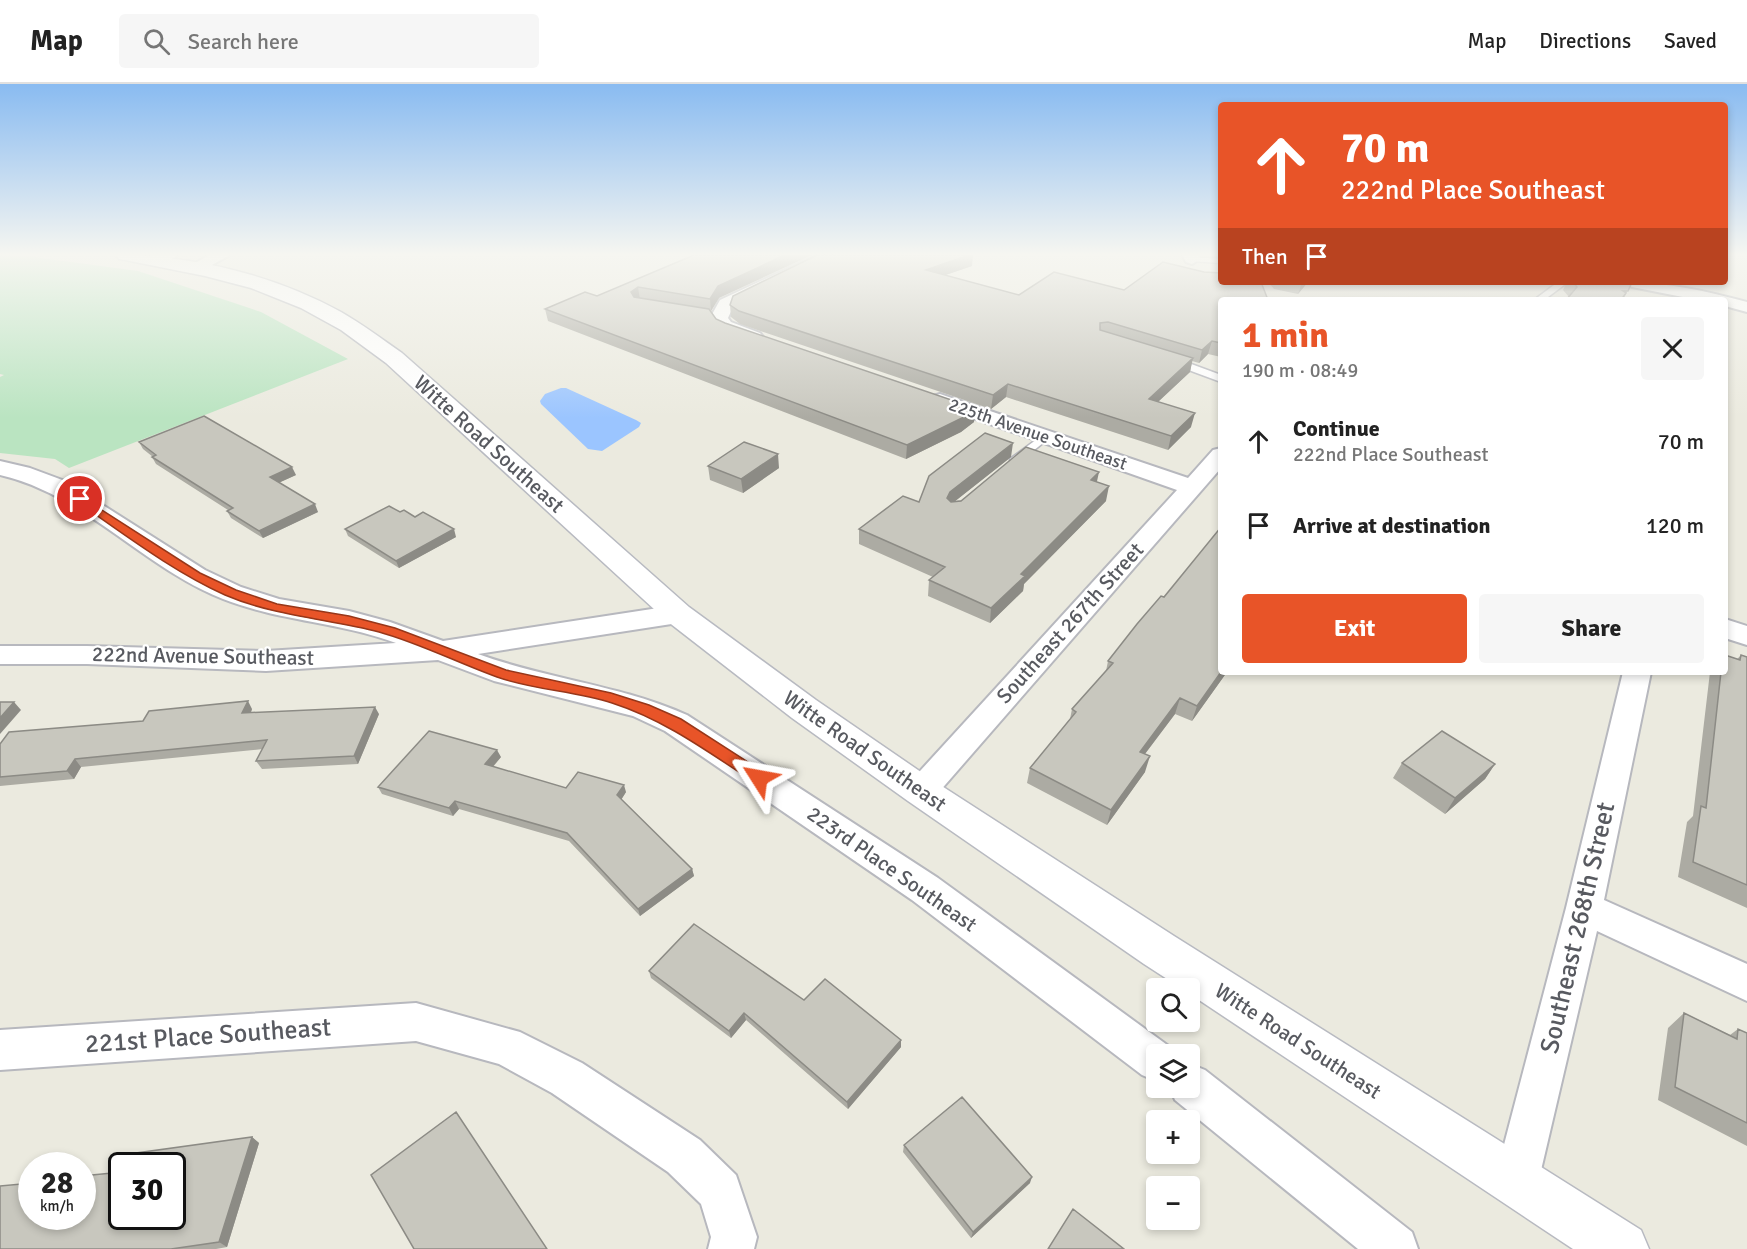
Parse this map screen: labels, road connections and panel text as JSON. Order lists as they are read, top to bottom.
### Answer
{
  "streets": {
    "street": [
      "225th Avenue Southeast",
      "Witte Road Southeast",
      "Southeast 267th Street",
      "222nd Avenue Southeast",
      "223rd Place Southeast",
      "Southeast 268th Street",
      "221st Place Southeast"
    ]
  },
  "crossings": [
    ["225th Avenue Southeast", "Southeast 267th Street"],
    ["Witte Road Southeast", "Southeast 267th Street"],
    ["Witte Road Southeast", "222nd Avenue Southeast"],
    ["Witte Road Southeast", "Southeast 268th Street"],
    ["222nd Avenue Southeast", "223rd Place Southeast"]
  ],
  "page": {
    "header": "Map",
    "search": "Search here",
    "nav": ["Map", "Directions", "Saved"],
    "turn": ["70 m", "222nd Place Southeast"],
    "then": "Then",
    "heading": ["1 min", "190 m · 08:49"],
    "list": [
      {
        "name": "Continue",
        "note": "222nd Place Southeast",
        "value": "70 m"
      },
      {
        "name": "Arrive at destination",
        "value": "120 m"
      }
    ],
    "buttons": ["Exit", "Share"],
    "map_buttons": ["+", "−"],
    "speed": "28 km/h",
    "limit": "30"
  }
}
